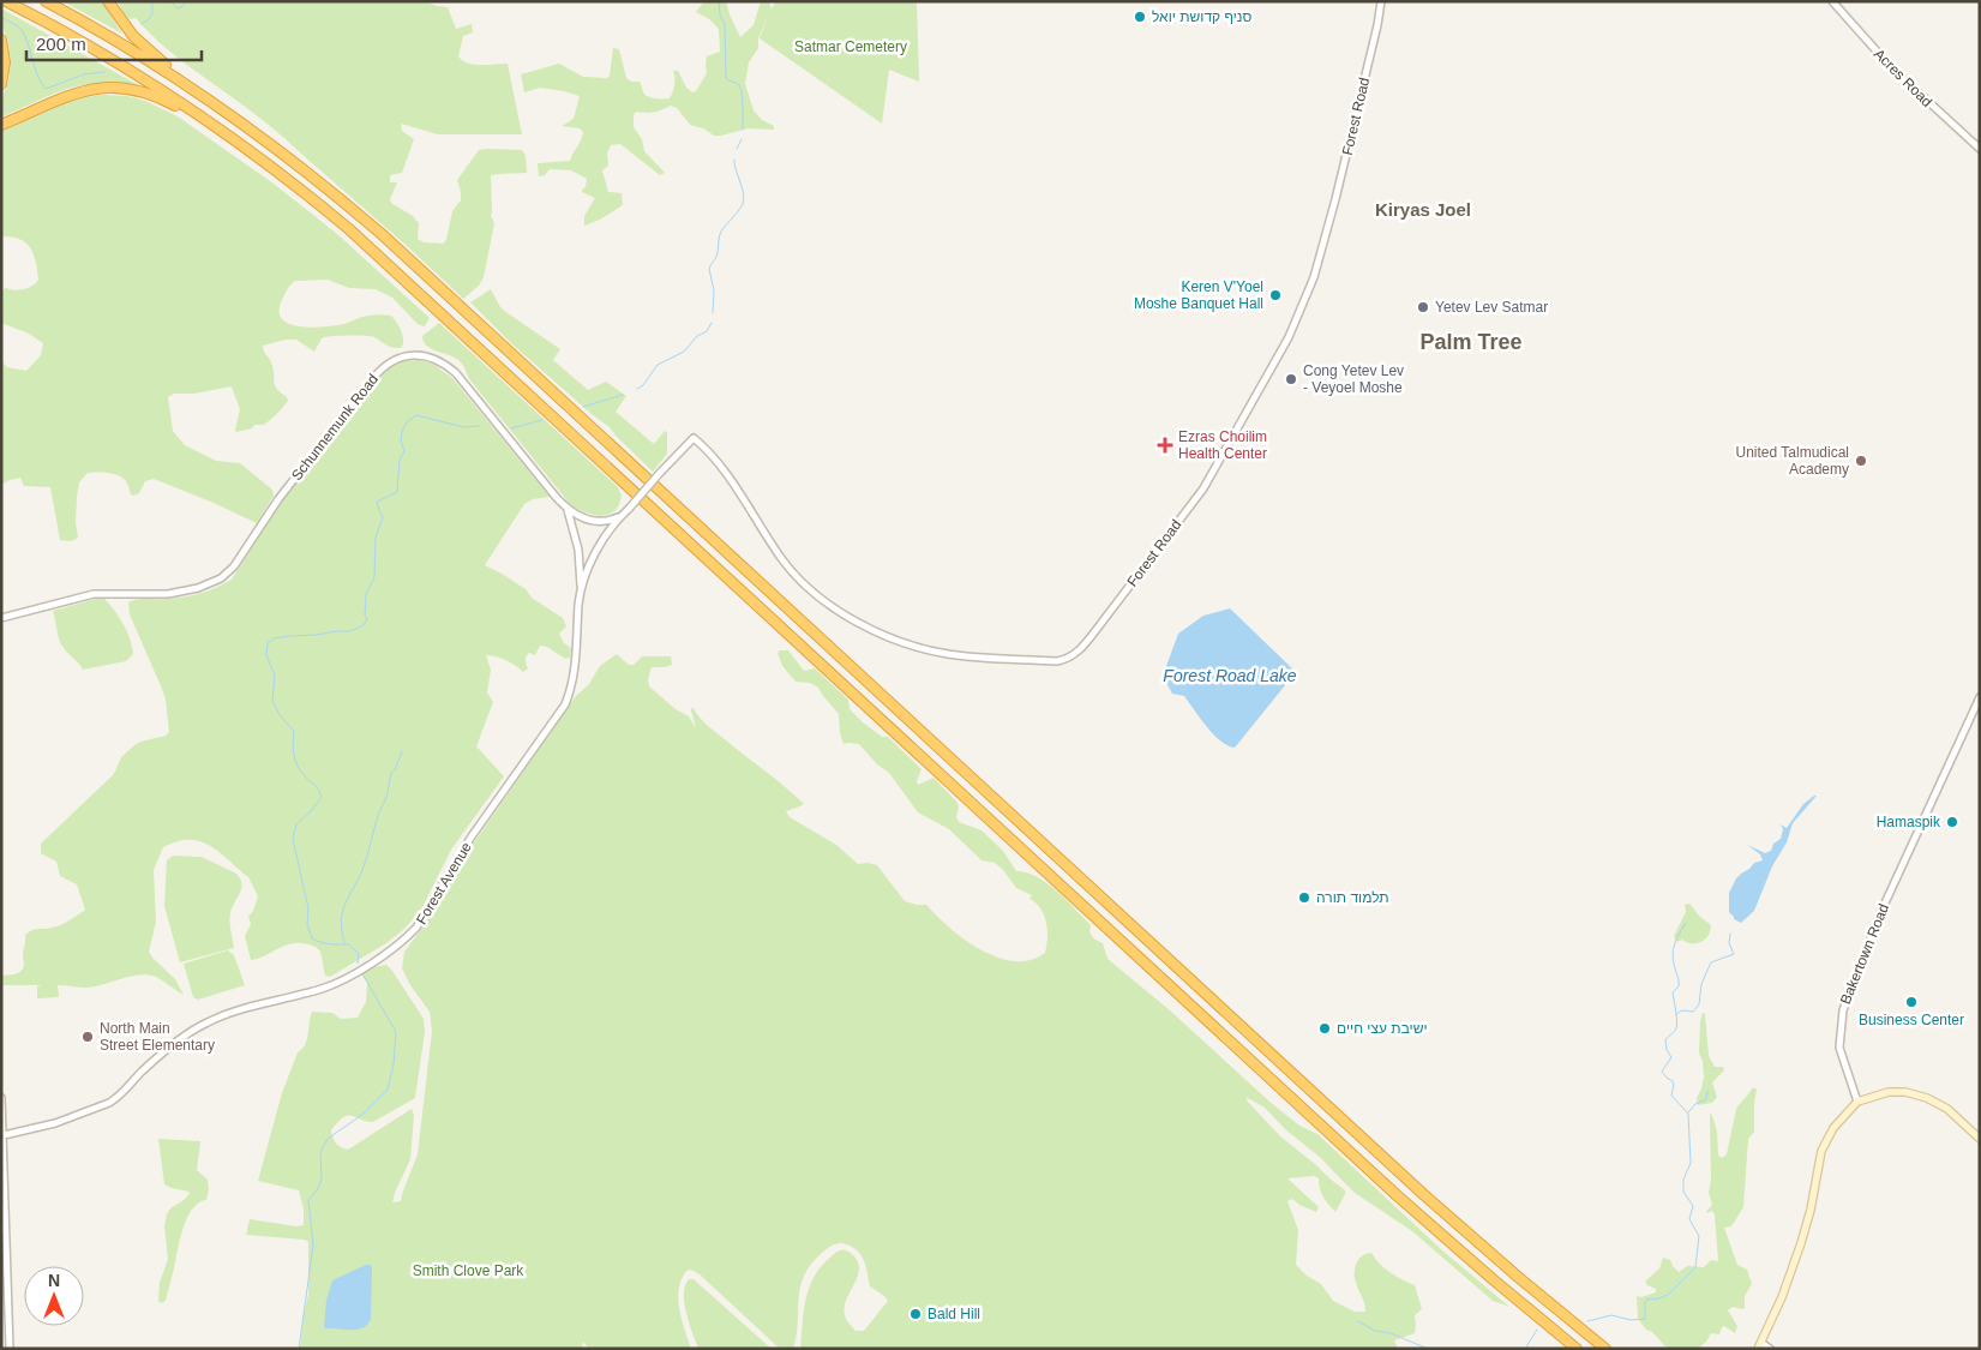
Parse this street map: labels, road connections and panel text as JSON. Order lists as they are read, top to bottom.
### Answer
{
  "streets": {
    "street": [
      "Acres Road",
      "Forest Road",
      "Schunnemunk Road",
      "Forest Avenue",
      "Bakertown Road"
    ]
  },
  "crossings": [
    ["Forest Road", "Forest Avenue"],
    ["Schunnemunk Road", "Forest Avenue"]
  ],
  "districts": ["Kiryas Joel", "Palm Tree"],
  "water": ["Forest Road Lake"],
  "parks": ["Satmar Cemetery", "Smith Clove Park"],
  "places": {
    "other": [
      "סניף קדושת יואל",
      "Keren V'Yoel Moshe Banquet Hall",
      "Yetev Lev Satmar",
      "Cong Yetev Lev - Veyoel Moshe",
      "United Talmudical Academy",
      "Hamaspik",
      "תלמוד תורה",
      "Business Center",
      "ישיבת עצי חיים",
      "North Main Street Elementary",
      "Bald Hill"
    ],
    "health": ["Ezras Choilim Health Center"]
  },
  "scale_bar": "200 m",
  "north": "top"
}
